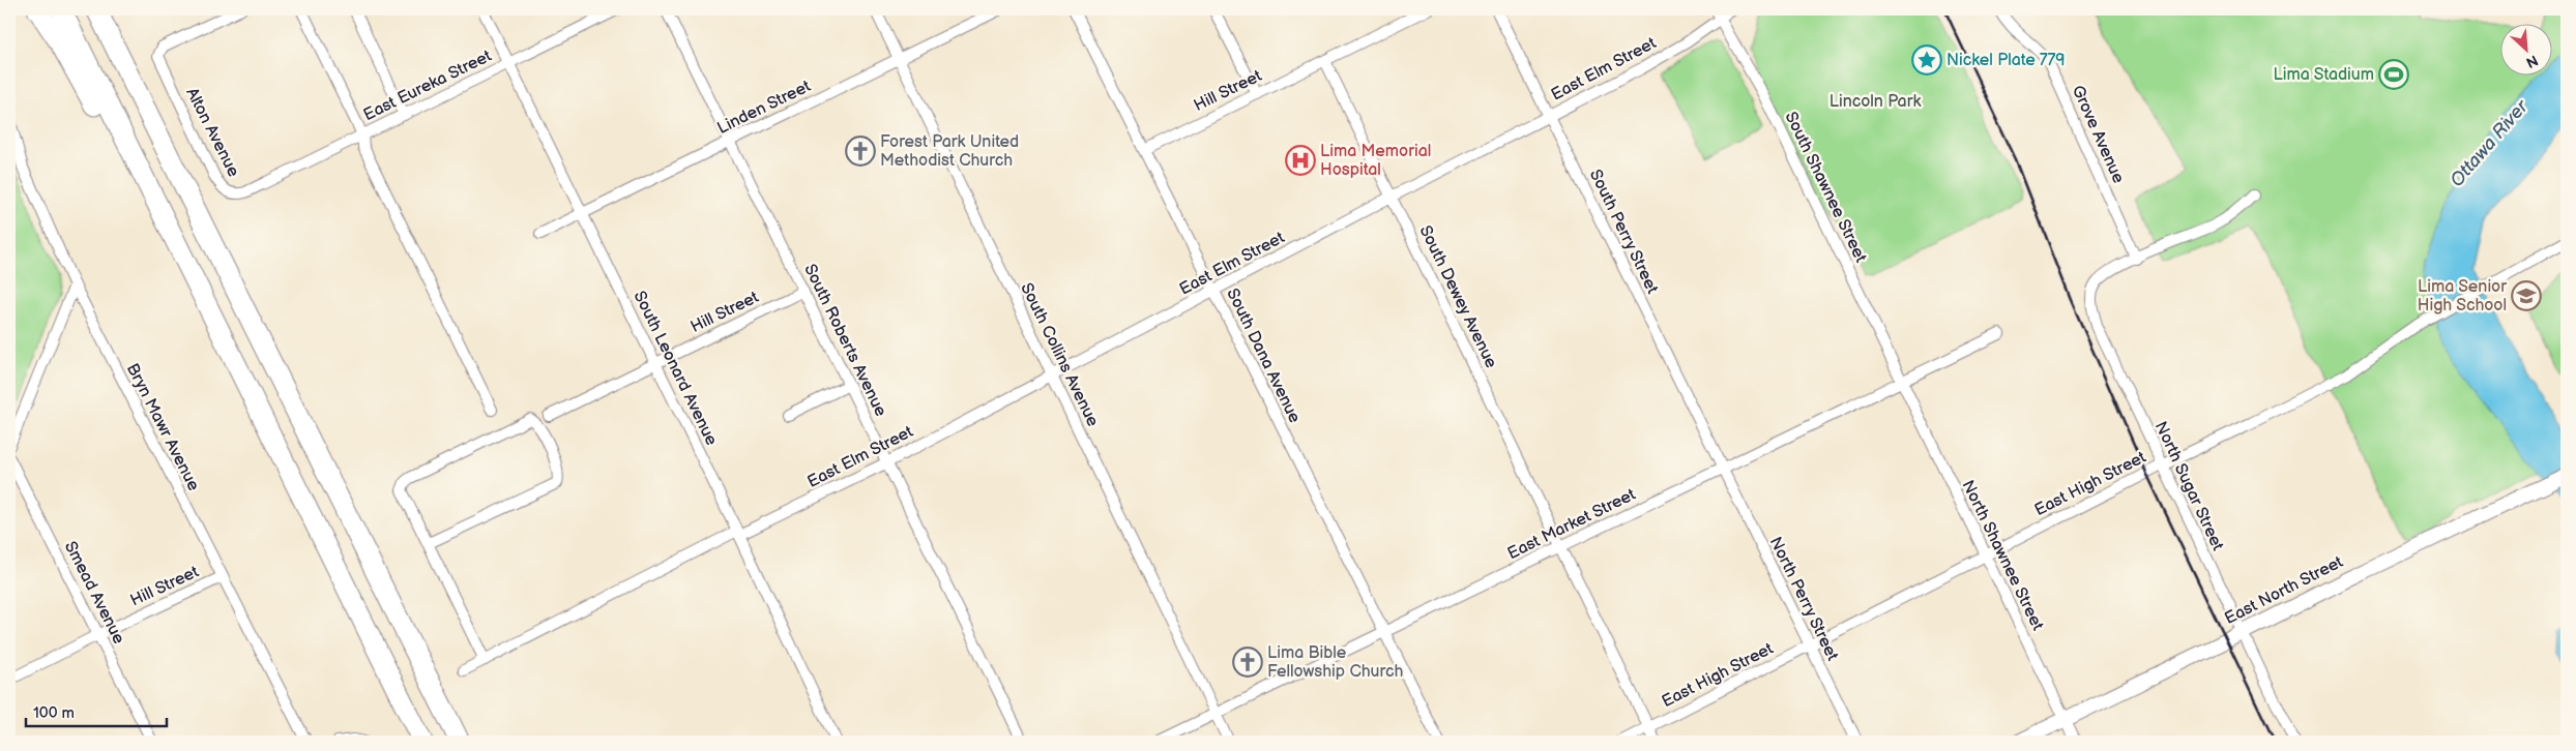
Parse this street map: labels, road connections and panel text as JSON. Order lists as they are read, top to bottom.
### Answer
{
  "streets": {
    "street": [
      "East Elm Street",
      "East Eureka Street",
      "Hill Street",
      "Linden Street",
      "Alton Avenue",
      "Grove Avenue",
      "South Shawnee Street",
      "South Perry Street",
      "South Dewey Avenue",
      "South Roberts Avenue",
      "South Collins Avenue",
      "South Dana Avenue",
      "South Leonard Avenue",
      "Bryn Mawr Avenue",
      "East High Street",
      "North Sugar Street",
      "East Market Street",
      "North Shawnee Street",
      "East North Street",
      "Smead Avenue",
      "North Perry Street"
    ]
  },
  "crossings": [
    ["East Elm Street", "South Shawnee Street"],
    ["East Elm Street", "South Perry Street"],
    ["East Elm Street", "South Dewey Avenue"],
    ["East Elm Street", "South Roberts Avenue"],
    ["East Elm Street", "South Collins Avenue"],
    ["East Elm Street", "South Dana Avenue"],
    ["East Elm Street", "South Leonard Avenue"],
    ["East Eureka Street", "Alton Avenue"],
    ["East Eureka Street", "South Leonard Avenue"],
    ["Hill Street", "South Dewey Avenue"],
    ["Hill Street", "South Roberts Avenue"],
    ["Hill Street", "South Dana Avenue"],
    ["Hill Street", "South Leonard Avenue"],
    ["Hill Street", "Bryn Mawr Avenue"],
    ["Hill Street", "Smead Avenue"],
    ["Linden Street", "South Roberts Avenue"],
    ["Linden Street", "South Collins Avenue"],
    ["Linden Street", "South Leonard Avenue"],
    ["Grove Avenue", "North Sugar Street"],
    ["South Shawnee Street", "East Market Street"],
    ["South Shawnee Street", "North Shawnee Street"],
    ["South Perry Street", "East Market Street"],
    ["South Perry Street", "North Perry Street"],
    ["South Dewey Avenue", "East High Street"],
    ["South Dewey Avenue", "East Market Street"],
    ["South Collins Avenue", "East Market Street"],
    ["South Dana Avenue", "East Market Street"],
    ["East High Street", "North Sugar Street"],
    ["East High Street", "North Shawnee Street"],
    ["East High Street", "North Perry Street"],
    ["North Sugar Street", "East North Street"],
    ["East Market Street", "North Shawnee Street"],
    ["East Market Street", "North Perry Street"],
    ["North Shawnee Street", "East North Street"]
  ],
  "water": ["Ottawa River"],
  "parks": ["Lincoln Park"],
  "places": {
    "place": ["Nickel Plate 779"],
    "sports": ["Lima Stadium"],
    "church": ["Forest Park United Methodist Church", "Lima Bible Fellowship Church"],
    "hospital": ["Lima Memorial Hospital"],
    "school or university": ["Lima Senior High School"]
  },
  "scale_bar": "100 m",
  "north": "bottom right"
}
